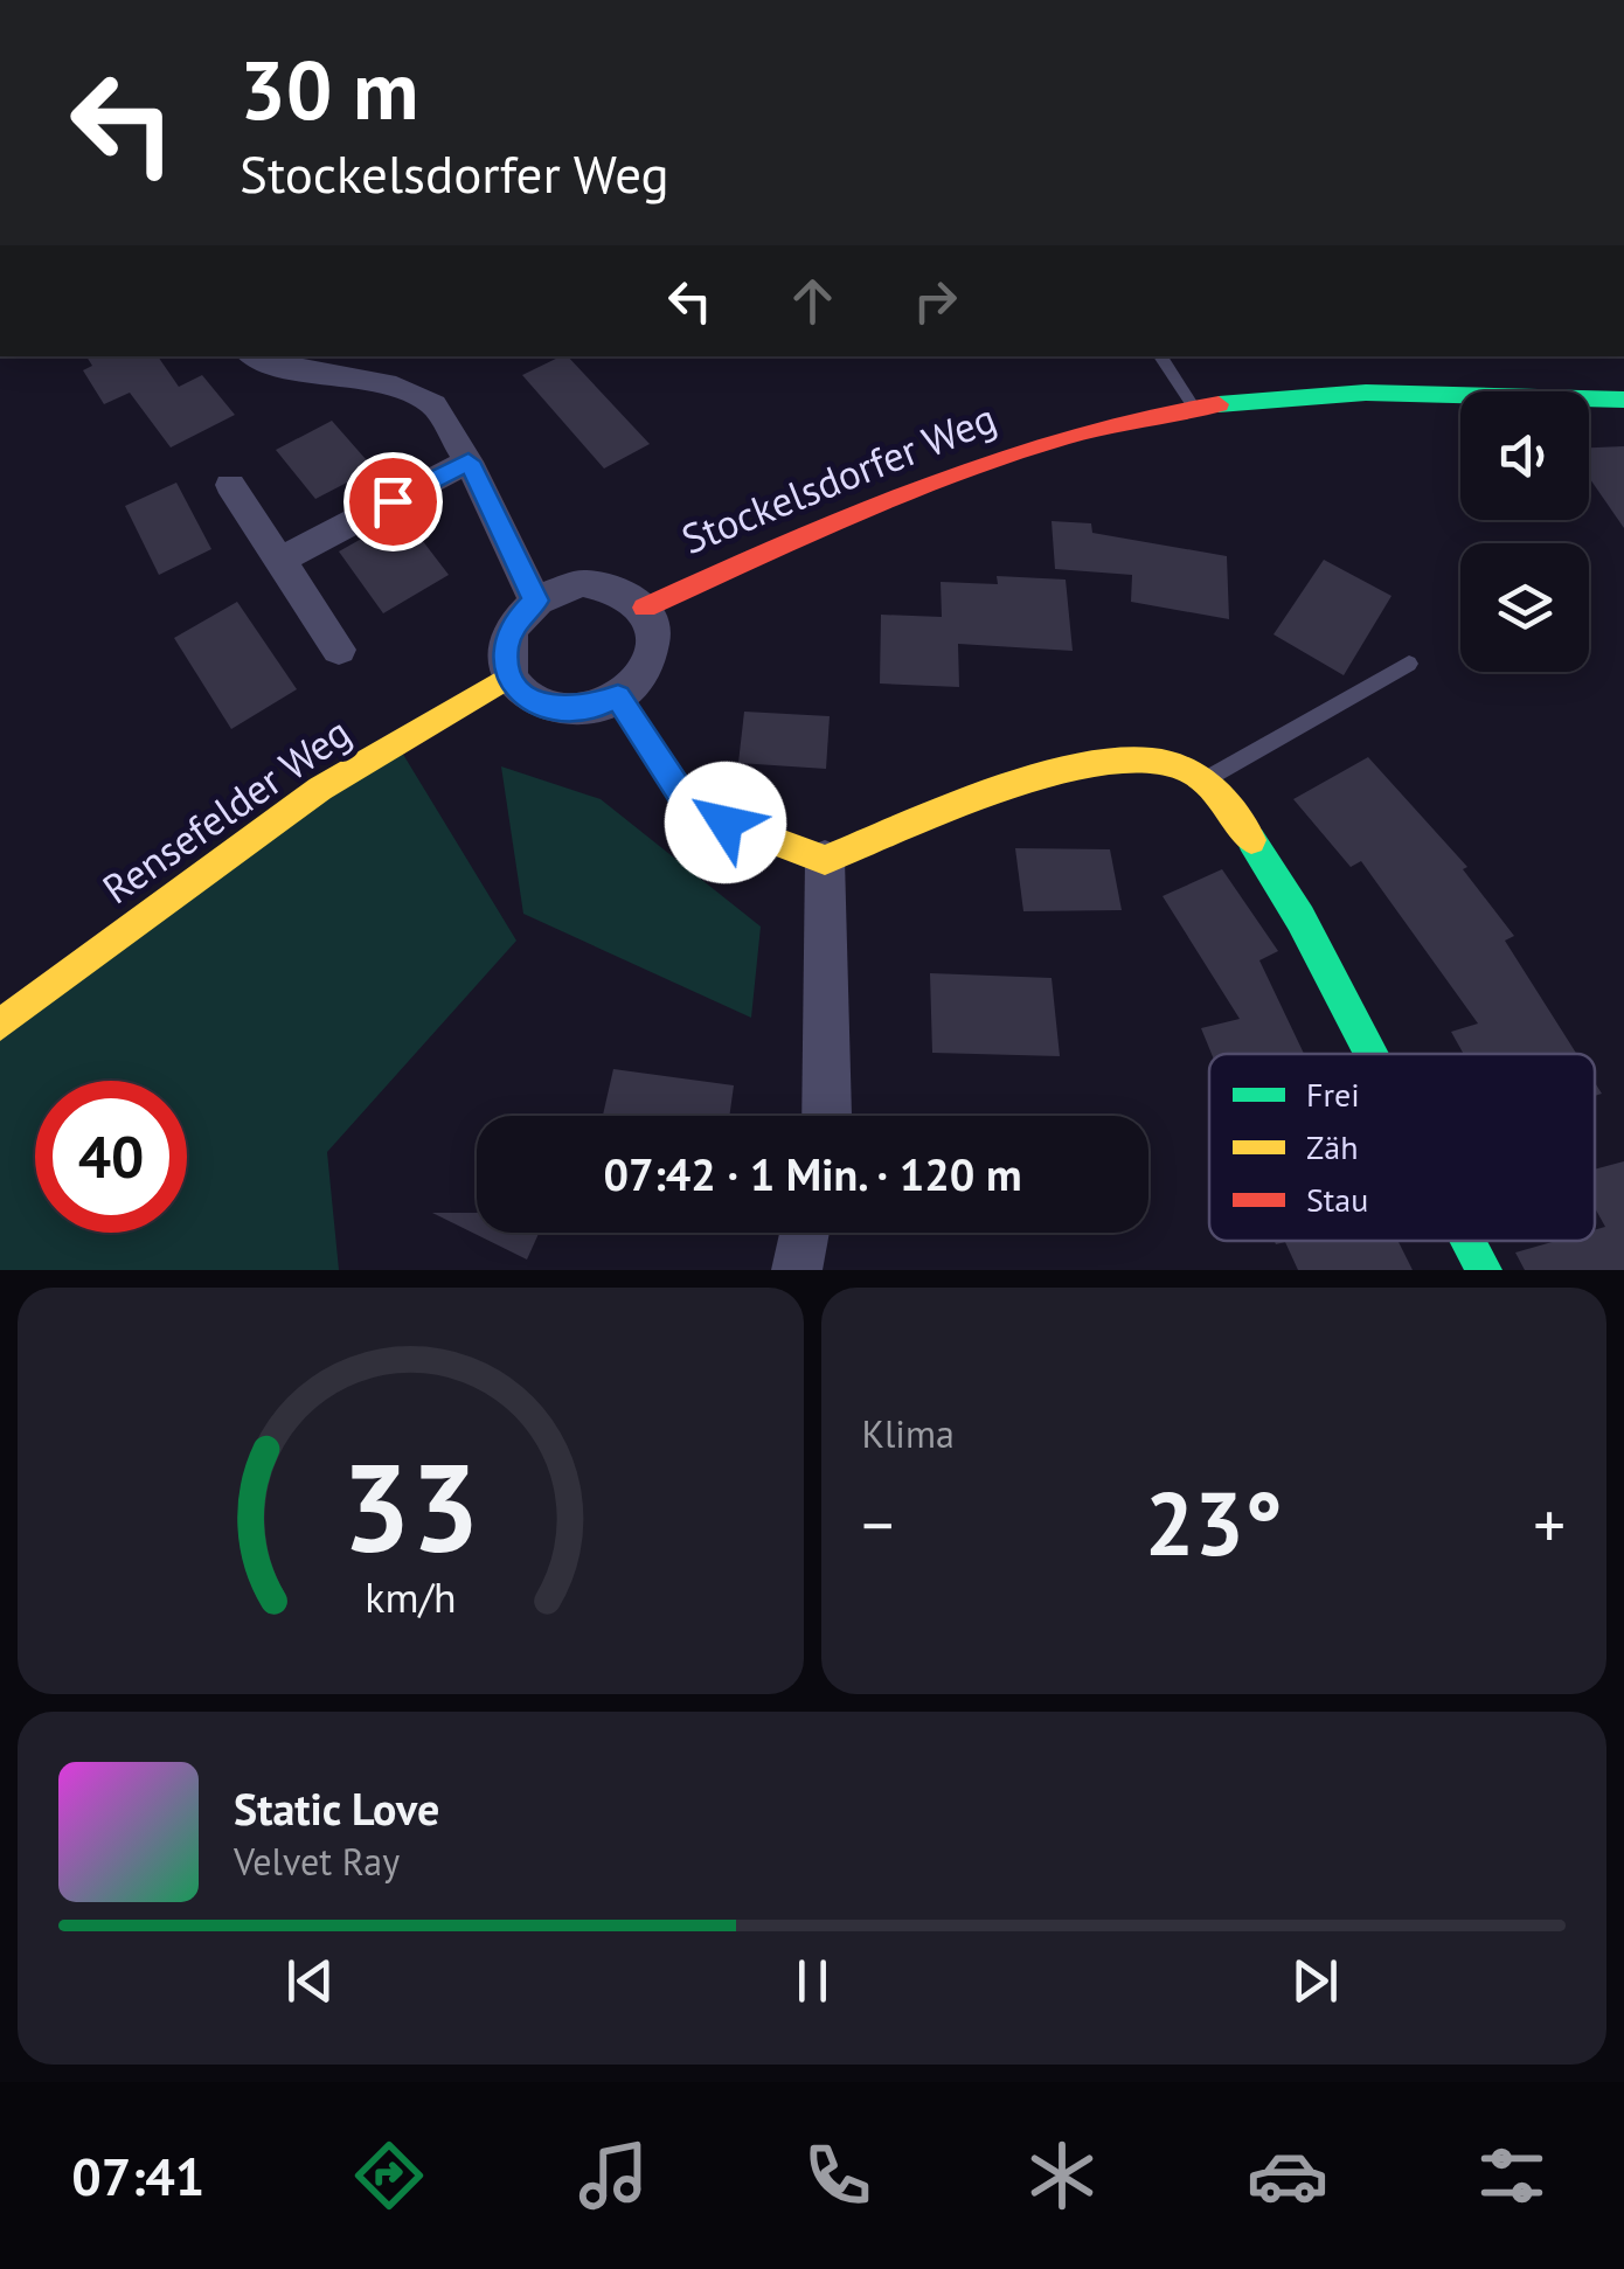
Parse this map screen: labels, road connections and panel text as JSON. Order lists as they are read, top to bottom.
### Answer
{
  "streets": {
    "street": ["Stockelsdorfer Weg", "Rensefelder Weg"]
  },
  "crossings": [
    ["Stockelsdorfer Weg", "Rensefelder Weg"]
  ],
  "legend": ["Frei", "Zäh", "Stau"],
  "page": {
    "turn": ["30 m", "Stockelsdorfer Weg"],
    "limit": "40",
    "trip": "07:42 · 1 Min. · 120 m",
    "tile": "Klima",
    "heat": ["−", "23°", "+"],
    "song": ["Static Love", "Velvet Ray"],
    "tabs": "07:41",
    "gauge": ["33", "km/h"]
  }
}
